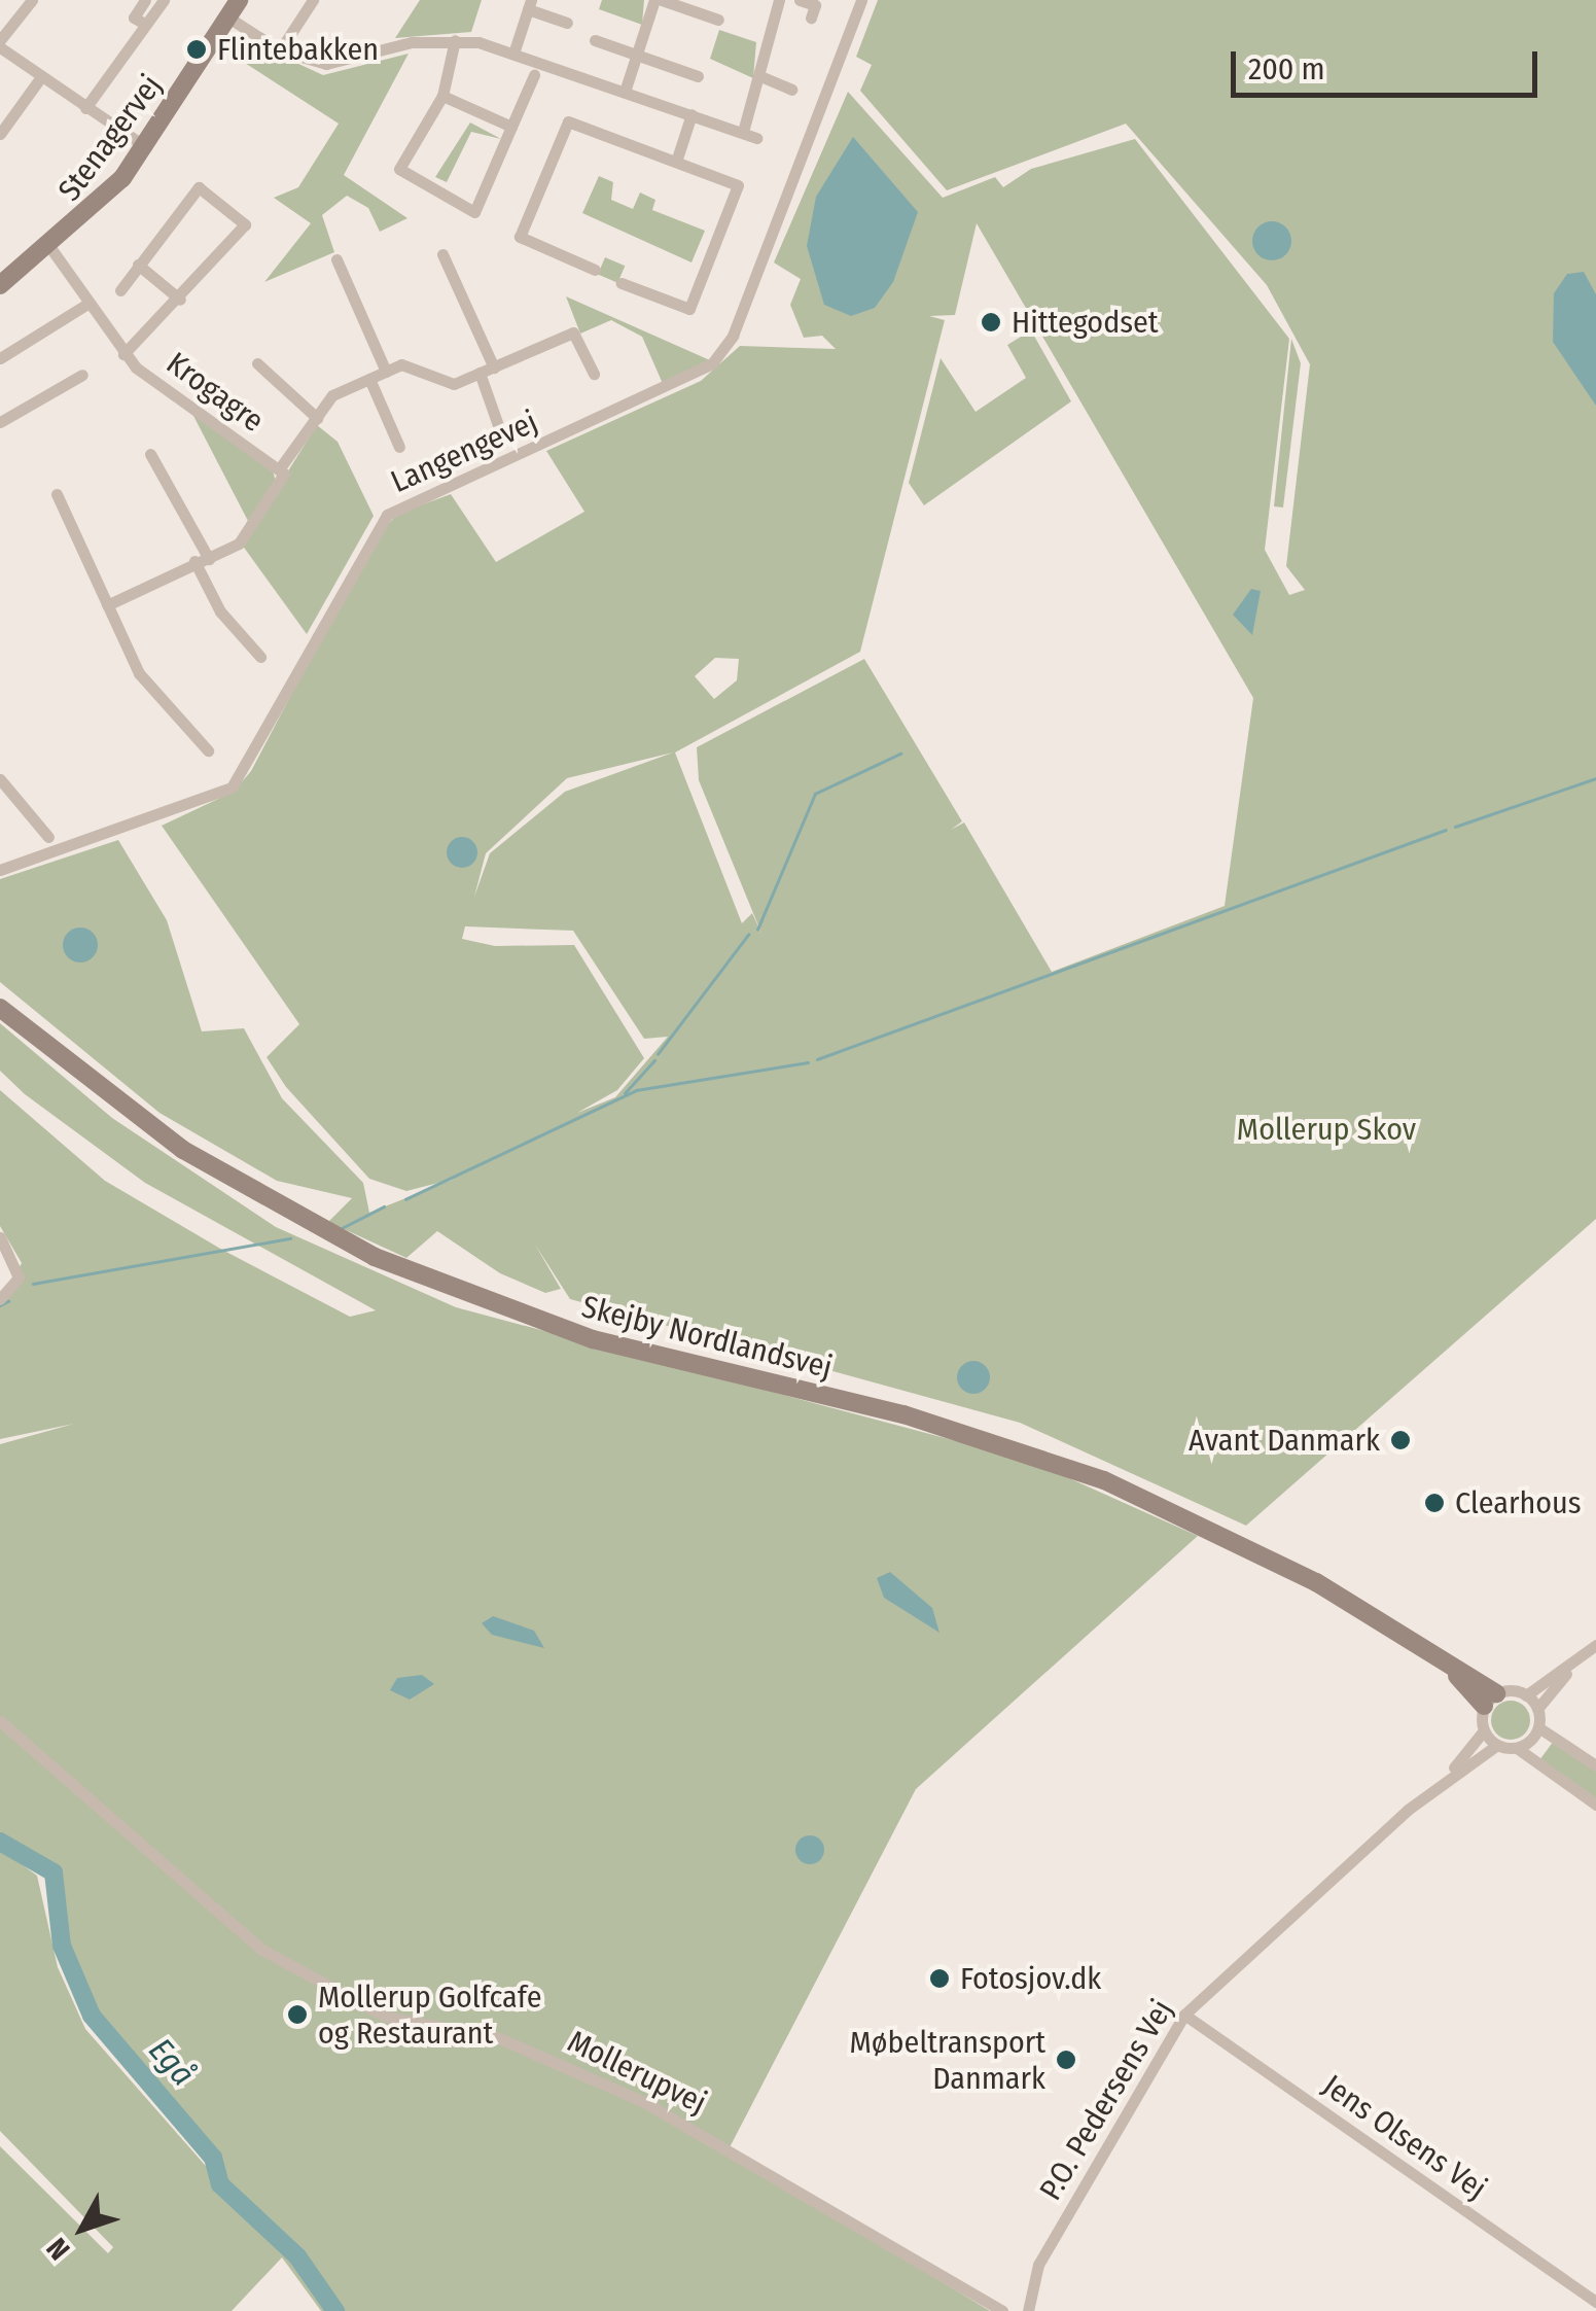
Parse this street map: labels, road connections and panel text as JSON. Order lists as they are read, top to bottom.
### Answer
{
  "streets": {
    "street": [
      "Stenagervej",
      "Krogagre",
      "Langengevej",
      "Skejby Nordlandsvej",
      "Mollerupvej",
      "P.O. Pedersens Vej",
      "Jens Olsens Vej"
    ]
  },
  "crossings": [
    ["Stenagervej", "Krogagre"],
    ["Skejby Nordlandsvej", "P.O. Pedersens Vej"],
    ["P.O. Pedersens Vej", "Jens Olsens Vej"]
  ],
  "water": ["Egå"],
  "parks": ["Mollerup Skov"],
  "places": [
    "Flintebakken",
    "Hittegodset",
    "Avant Danmark",
    "Clearhous",
    "Fotosjov.dk",
    "Mollerup Golfcafe og Restaurant",
    "Møbeltransport Danmark"
  ],
  "scale_bar": "200 m",
  "north": "bottom left"
}
